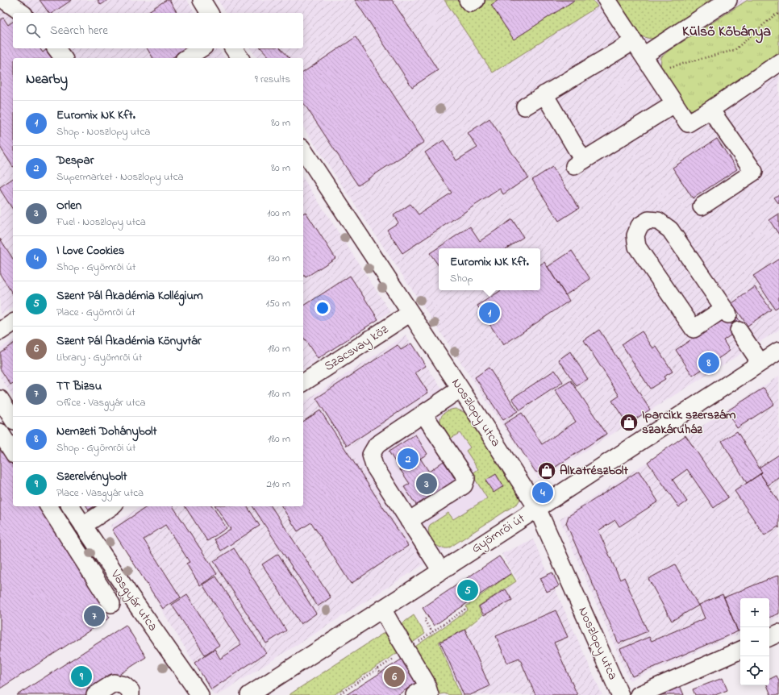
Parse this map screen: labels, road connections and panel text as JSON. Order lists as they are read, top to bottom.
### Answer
{
  "streets": {
    "street": [
      "Szacsvay köz",
      "Noszlopy utca",
      "Gyömrői út",
      "Vasgyár utca"
    ]
  },
  "crossings": [
    ["Szacsvay köz", "Noszlopy utca"],
    ["Noszlopy utca", "Gyömrői út"]
  ],
  "districts": ["Külső Kőbánya"],
  "places": {
    "shop": ["Iparcikk szerszám szakáruház", "Alkatrészbolt"]
  },
  "page": {
    "search": "Search here",
    "heading": ["Nearby", "9 results"],
    "list": [
      {
        "mark": "1",
        "name": "Euromix NK Kft.",
        "note": "Shop · Noszlopy utca",
        "value": "80 m"
      },
      {
        "mark": "2",
        "name": "Despar",
        "note": "Supermarket · Noszlopy utca",
        "value": "80 m"
      },
      {
        "mark": "3",
        "name": "Orlen",
        "note": "Fuel · Noszlopy utca",
        "value": "100 m"
      },
      {
        "mark": "4",
        "name": "I Love Cookies",
        "note": "Shop · Gyömrői út",
        "value": "130 m"
      },
      {
        "mark": "5",
        "name": "Szent Pál Akadémia Kollégium",
        "note": "Place · Gyömrői út",
        "value": "150 m"
      },
      {
        "mark": "6",
        "name": "Szent Pál Akadémia Könyvtár",
        "note": "Library · Gyömrői út",
        "value": "180 m"
      },
      {
        "mark": "7",
        "name": "TT Bizsu",
        "note": "Office · Vasgyár utca",
        "value": "180 m"
      },
      {
        "mark": "8",
        "name": "Nemzeti Dohánybolt",
        "note": "Shop · Gyömrői út",
        "value": "180 m"
      },
      {
        "mark": "9",
        "name": "Szerelvénybolt",
        "note": "Place · Vasgyár utca",
        "value": "210 m"
      }
    ],
    "popup": ["Euromix NK Kft.", "Shop"],
    "pins": [
      "1",
      "8",
      "2",
      "3",
      "4",
      "5",
      "7",
      "6",
      "9"
    ],
    "map_buttons": ["+", "−"]
  }
}
